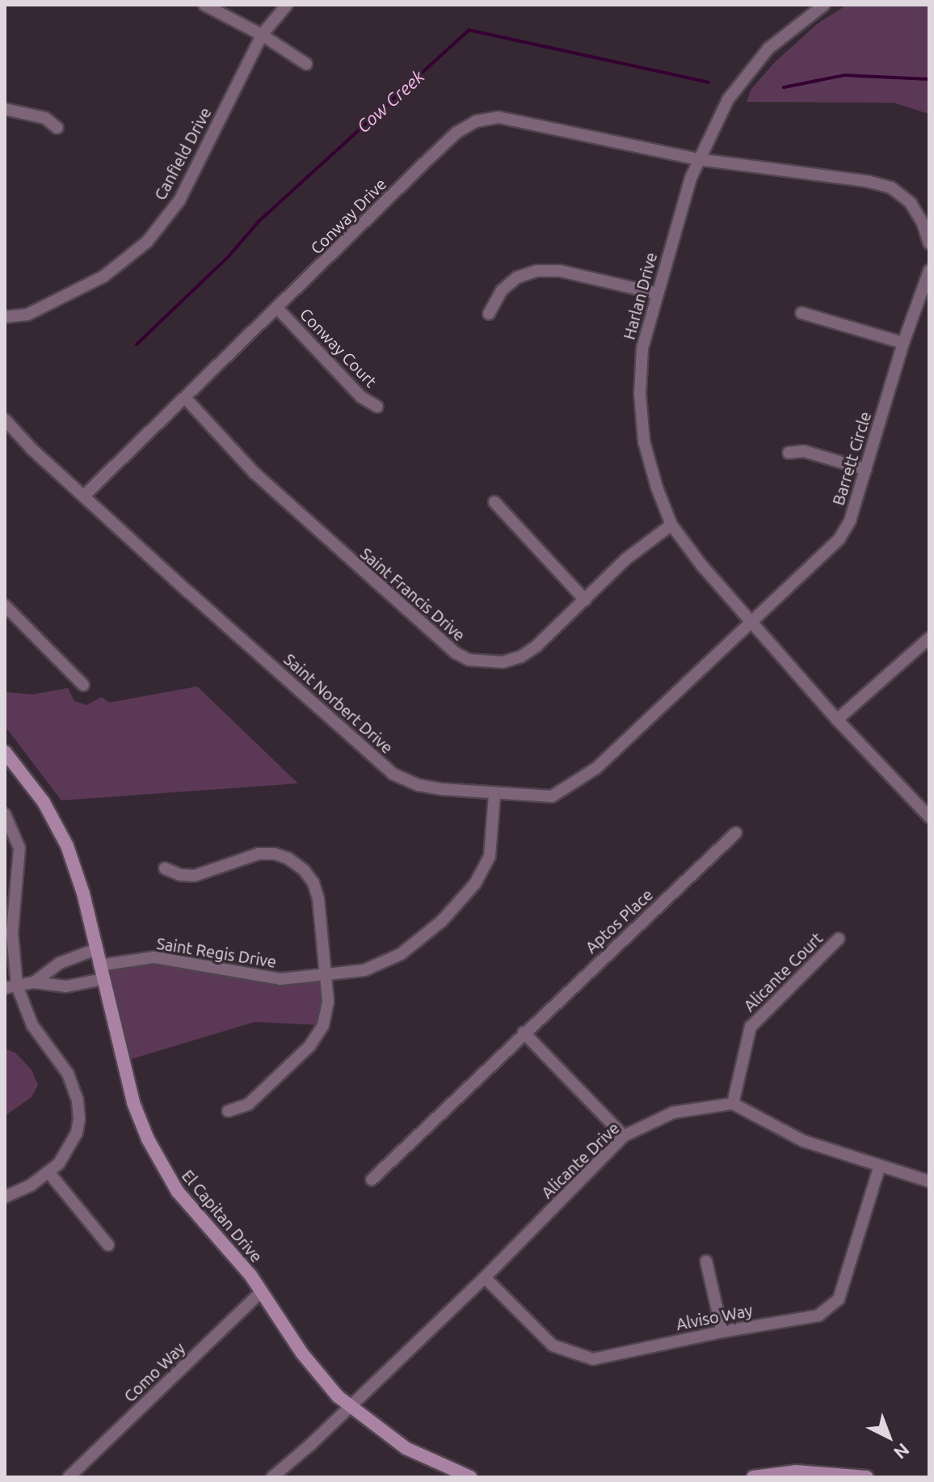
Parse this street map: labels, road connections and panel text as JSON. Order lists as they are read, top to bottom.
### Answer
{
  "streets": {
    "street": [
      "Canfield Drive",
      "Conway Drive",
      "Harlan Drive",
      "Conway Court",
      "Barrett Circle",
      "Saint Francis Drive",
      "Saint Norbert Drive",
      "Aptos Place",
      "Saint Regis Drive",
      "Alicante Court",
      "Alicante Drive",
      "El Capitan Drive",
      "Alviso Way",
      "Como Way"
    ]
  },
  "crossings": [
    ["Conway Drive", "Harlan Drive"],
    ["Conway Drive", "Conway Court"],
    ["Conway Drive", "Saint Francis Drive"],
    ["Conway Drive", "Saint Norbert Drive"],
    ["Harlan Drive", "Barrett Circle"],
    ["Harlan Drive", "Saint Francis Drive"],
    ["Harlan Drive", "Saint Norbert Drive"],
    ["Barrett Circle", "Saint Norbert Drive"],
    ["Saint Norbert Drive", "Saint Regis Drive"],
    ["Saint Regis Drive", "El Capitan Drive"],
    ["Alicante Court", "Alicante Drive"],
    ["Alicante Drive", "El Capitan Drive"],
    ["Alicante Drive", "Alviso Way"],
    ["El Capitan Drive", "Como Way"]
  ],
  "water": ["Cow Creek"],
  "north": "bottom right"
}
